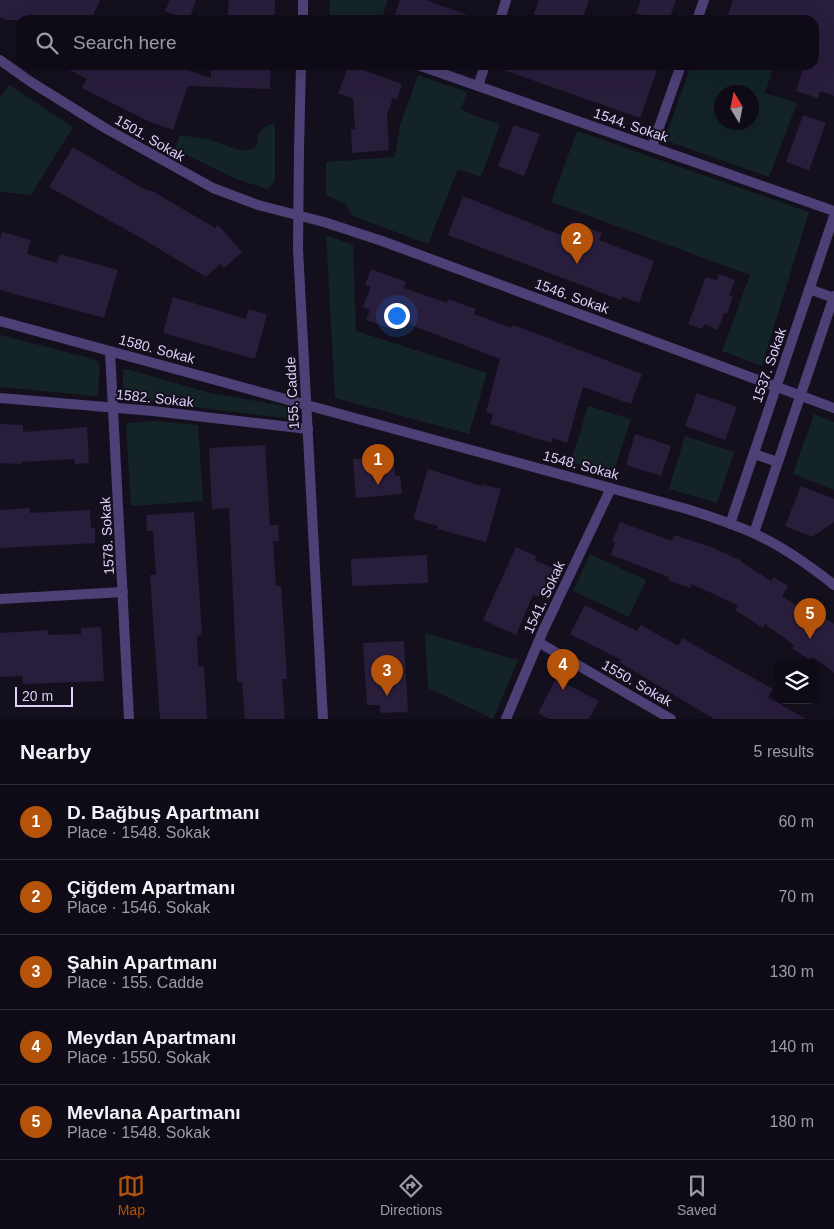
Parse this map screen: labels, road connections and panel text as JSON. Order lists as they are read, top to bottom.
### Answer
{
  "streets": {
    "street": [
      "1544. Sokak",
      "1501. Sokak",
      "1546. Sokak",
      "1580. Sokak",
      "1537. Sokak",
      "155. Cadde",
      "1582. Sokak",
      "1548. Sokak",
      "1578. Sokak",
      "1541. Sokak",
      "1550. Sokak"
    ]
  },
  "crossings": [
    ["1501. Sokak", "1546. Sokak"],
    ["1501. Sokak", "155. Cadde"],
    ["1546. Sokak", "1537. Sokak"],
    ["1546. Sokak", "155. Cadde"],
    ["1580. Sokak", "155. Cadde"],
    ["1580. Sokak", "1548. Sokak"],
    ["1580. Sokak", "1578. Sokak"],
    ["1537. Sokak", "1548. Sokak"],
    ["155. Cadde", "1582. Sokak"],
    ["155. Cadde", "1548. Sokak"],
    ["1582. Sokak", "1578. Sokak"],
    ["1548. Sokak", "1541. Sokak"],
    ["1541. Sokak", "1550. Sokak"]
  ],
  "scale_bar": "20 m",
  "north": "top",
  "page": {
    "search": "Search here",
    "pins": [
      "2",
      "1",
      "5",
      "4",
      "3"
    ],
    "scale": "20 m",
    "heading": ["Nearby", "5 results"],
    "list": [
      {
        "mark": "1",
        "name": "D. Bağbuş Apartmanı",
        "note": "Place · 1548. Sokak",
        "value": "60 m"
      },
      {
        "mark": "2",
        "name": "Çiğdem Apartmanı",
        "note": "Place · 1546. Sokak",
        "value": "70 m"
      },
      {
        "mark": "3",
        "name": "Şahin Apartmanı",
        "note": "Place · 155. Cadde",
        "value": "130 m"
      },
      {
        "mark": "4",
        "name": "Meydan Apartmanı",
        "note": "Place · 1550. Sokak",
        "value": "140 m"
      },
      {
        "mark": "5",
        "name": "Mevlana Apartmanı",
        "note": "Place · 1548. Sokak",
        "value": "180 m"
      }
    ],
    "nav": ["Map", "Directions", "Saved"]
  }
}
